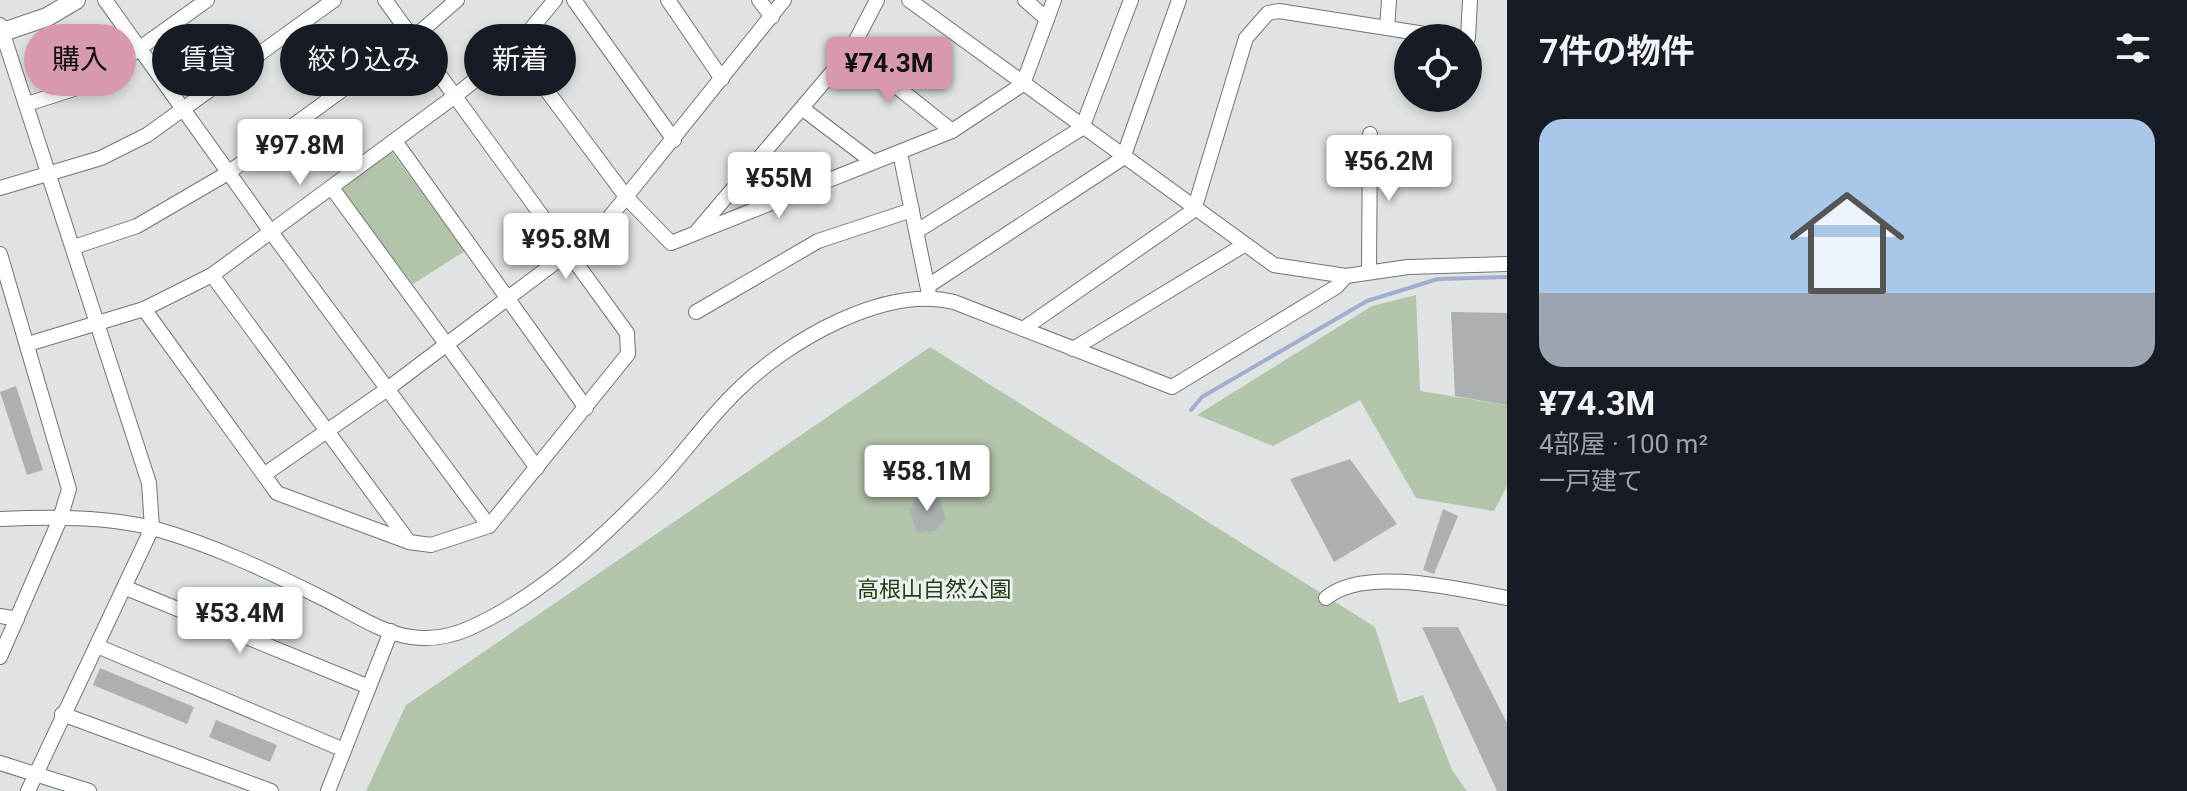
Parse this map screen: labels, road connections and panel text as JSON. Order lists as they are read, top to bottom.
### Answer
{
  "parks": ["高根山自然公園"],
  "page": {
    "heading": "7件の物件",
    "chip": [
      "購入",
      "賃貸",
      "絞り込み",
      "新着"
    ],
    "price": [
      "¥74.3M",
      "¥97.8M",
      "¥56.2M",
      "¥55M",
      "¥95.8M",
      "¥58.1M",
      "¥53.4M"
    ],
    "list": [
      {
        "name": "¥74.3M",
        "note": "4部屋 · 100 m² · 一戸建て"
      }
    ]
  }
}
